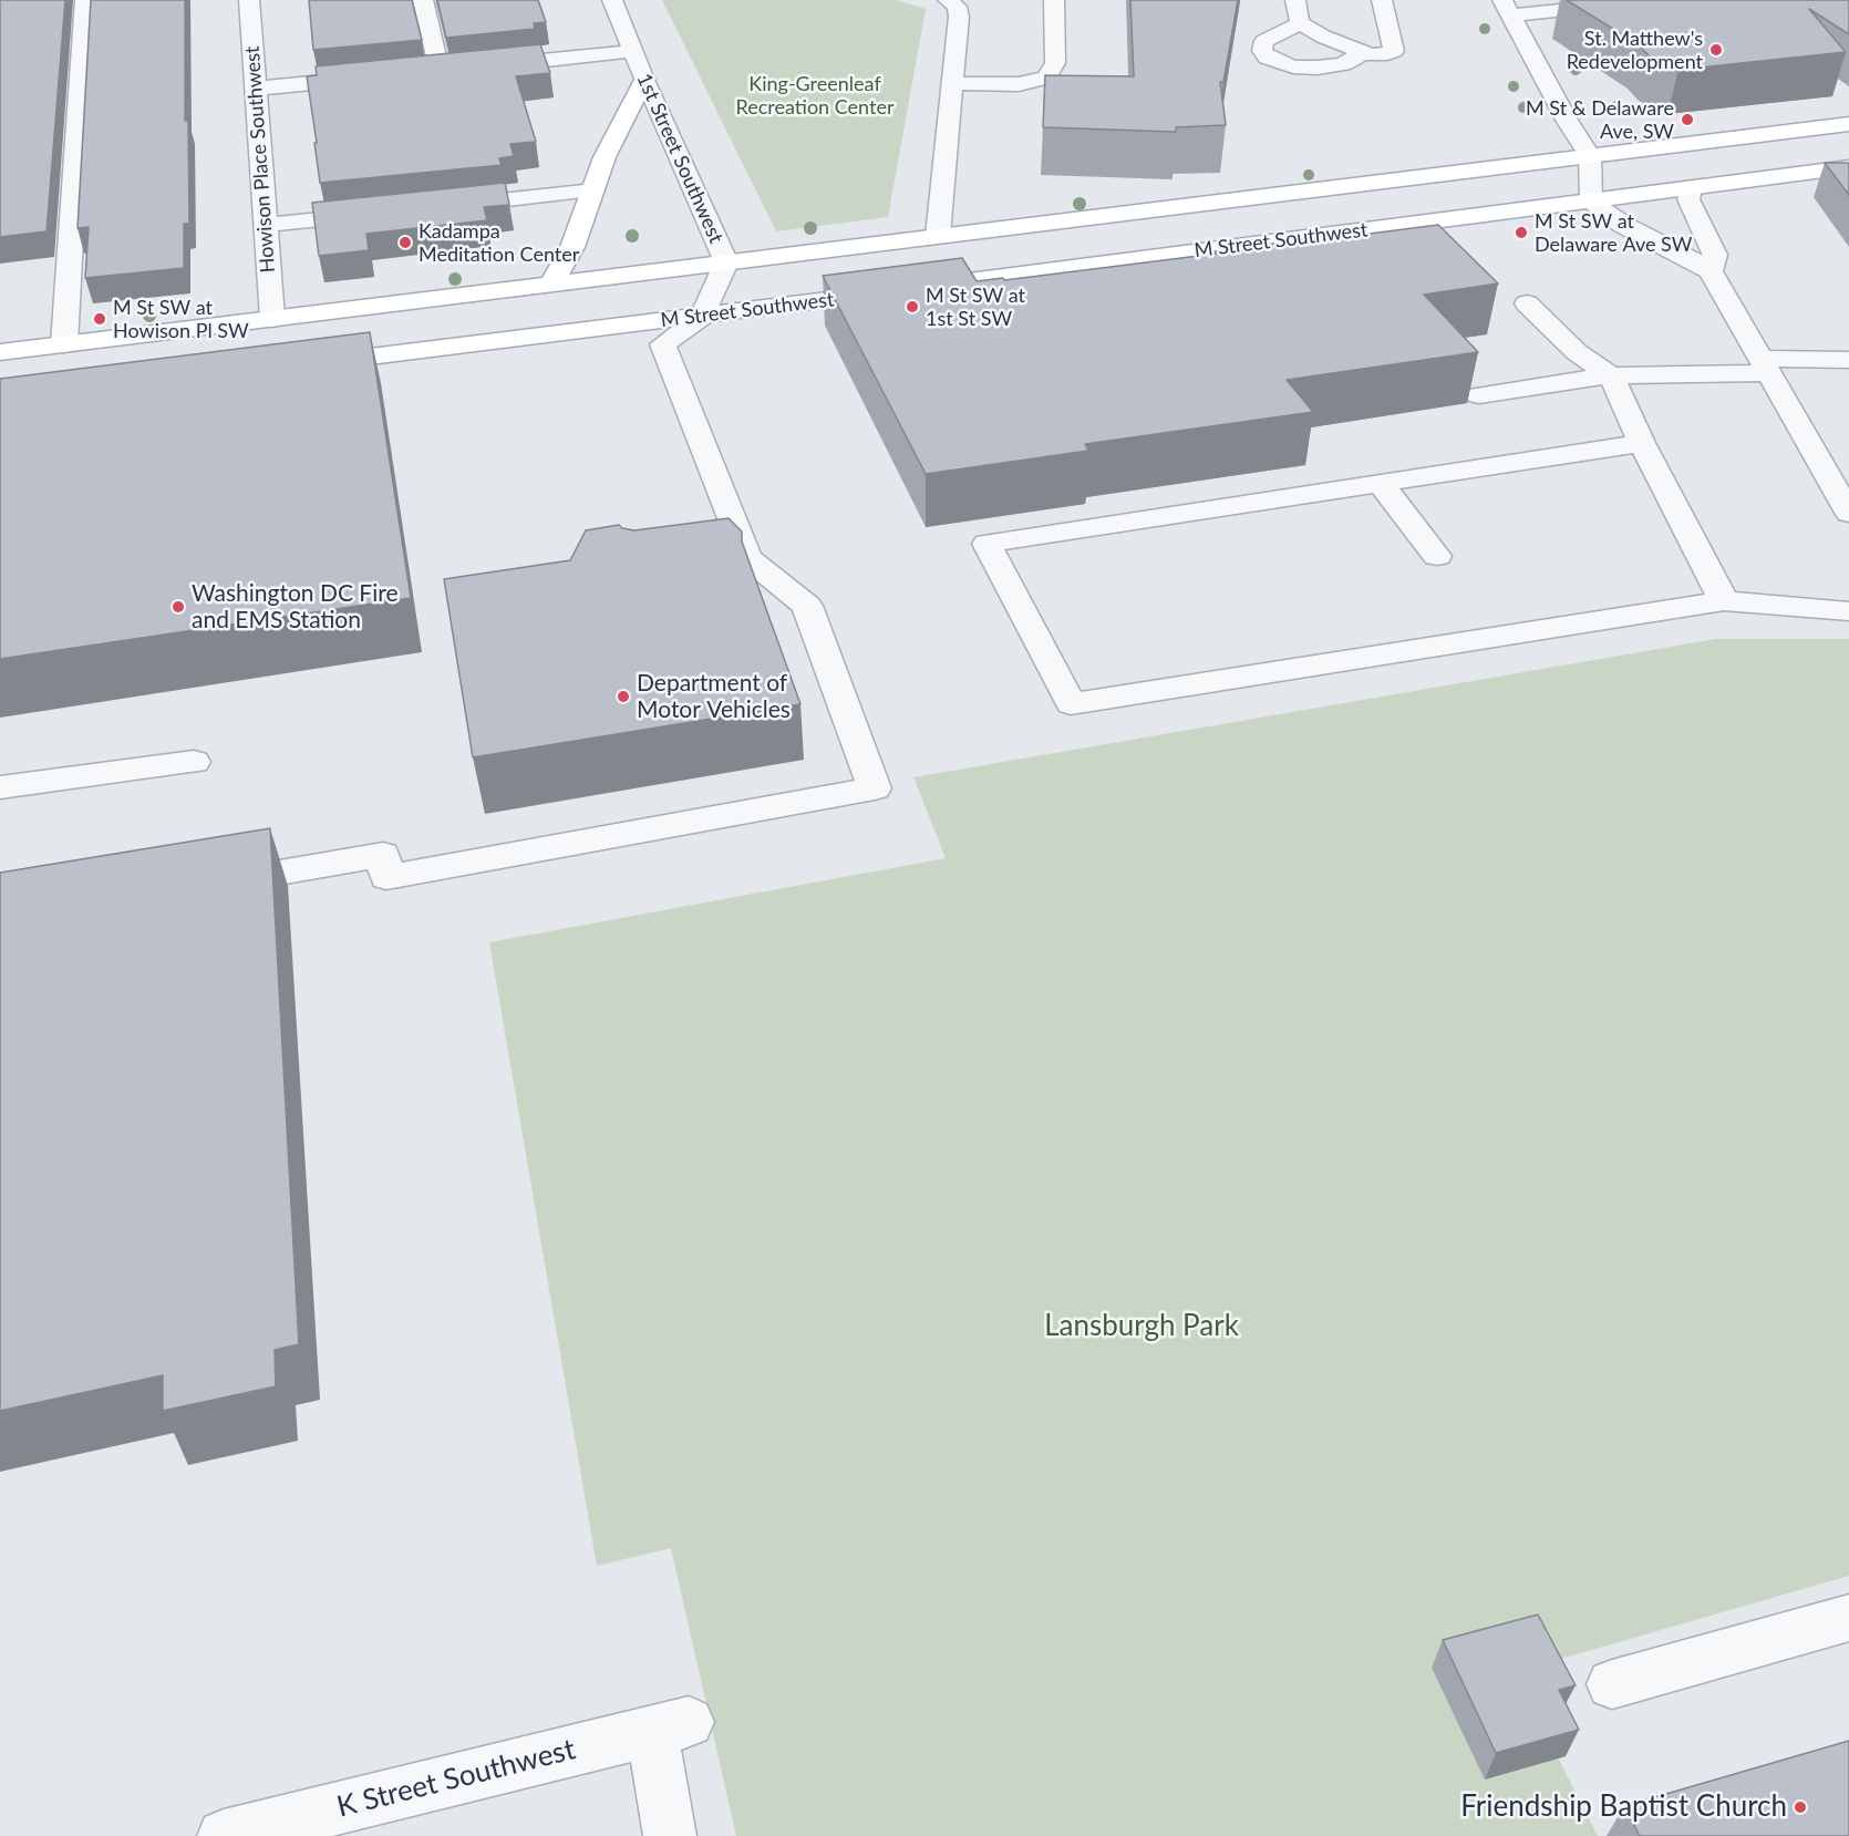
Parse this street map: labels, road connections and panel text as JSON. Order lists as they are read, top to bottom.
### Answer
{
  "streets": {
    "main road": ["M Street Southwest"],
    "street": ["1st Street Southwest", "Howison Place Southwest", "K Street Southwest"]
  },
  "crossings": [
    ["1st Street Southwest", "M Street Southwest"],
    ["Howison Place Southwest", "M Street Southwest"]
  ],
  "parks": ["King-Greenleaf Recreation Center", "Lansburgh Park"],
  "places": [
    "St. Matthew's Redevelopment",
    "M St & Delaware Ave, SW",
    "M St SW at Delaware Ave SW",
    "Kadampa Meditation Center",
    "M St SW at 1st St SW",
    "M St SW at Howison Pl SW",
    "Washington DC Fire and EMS Station",
    "Department of Motor Vehicles",
    "Friendship Baptist Church"
  ]
}
